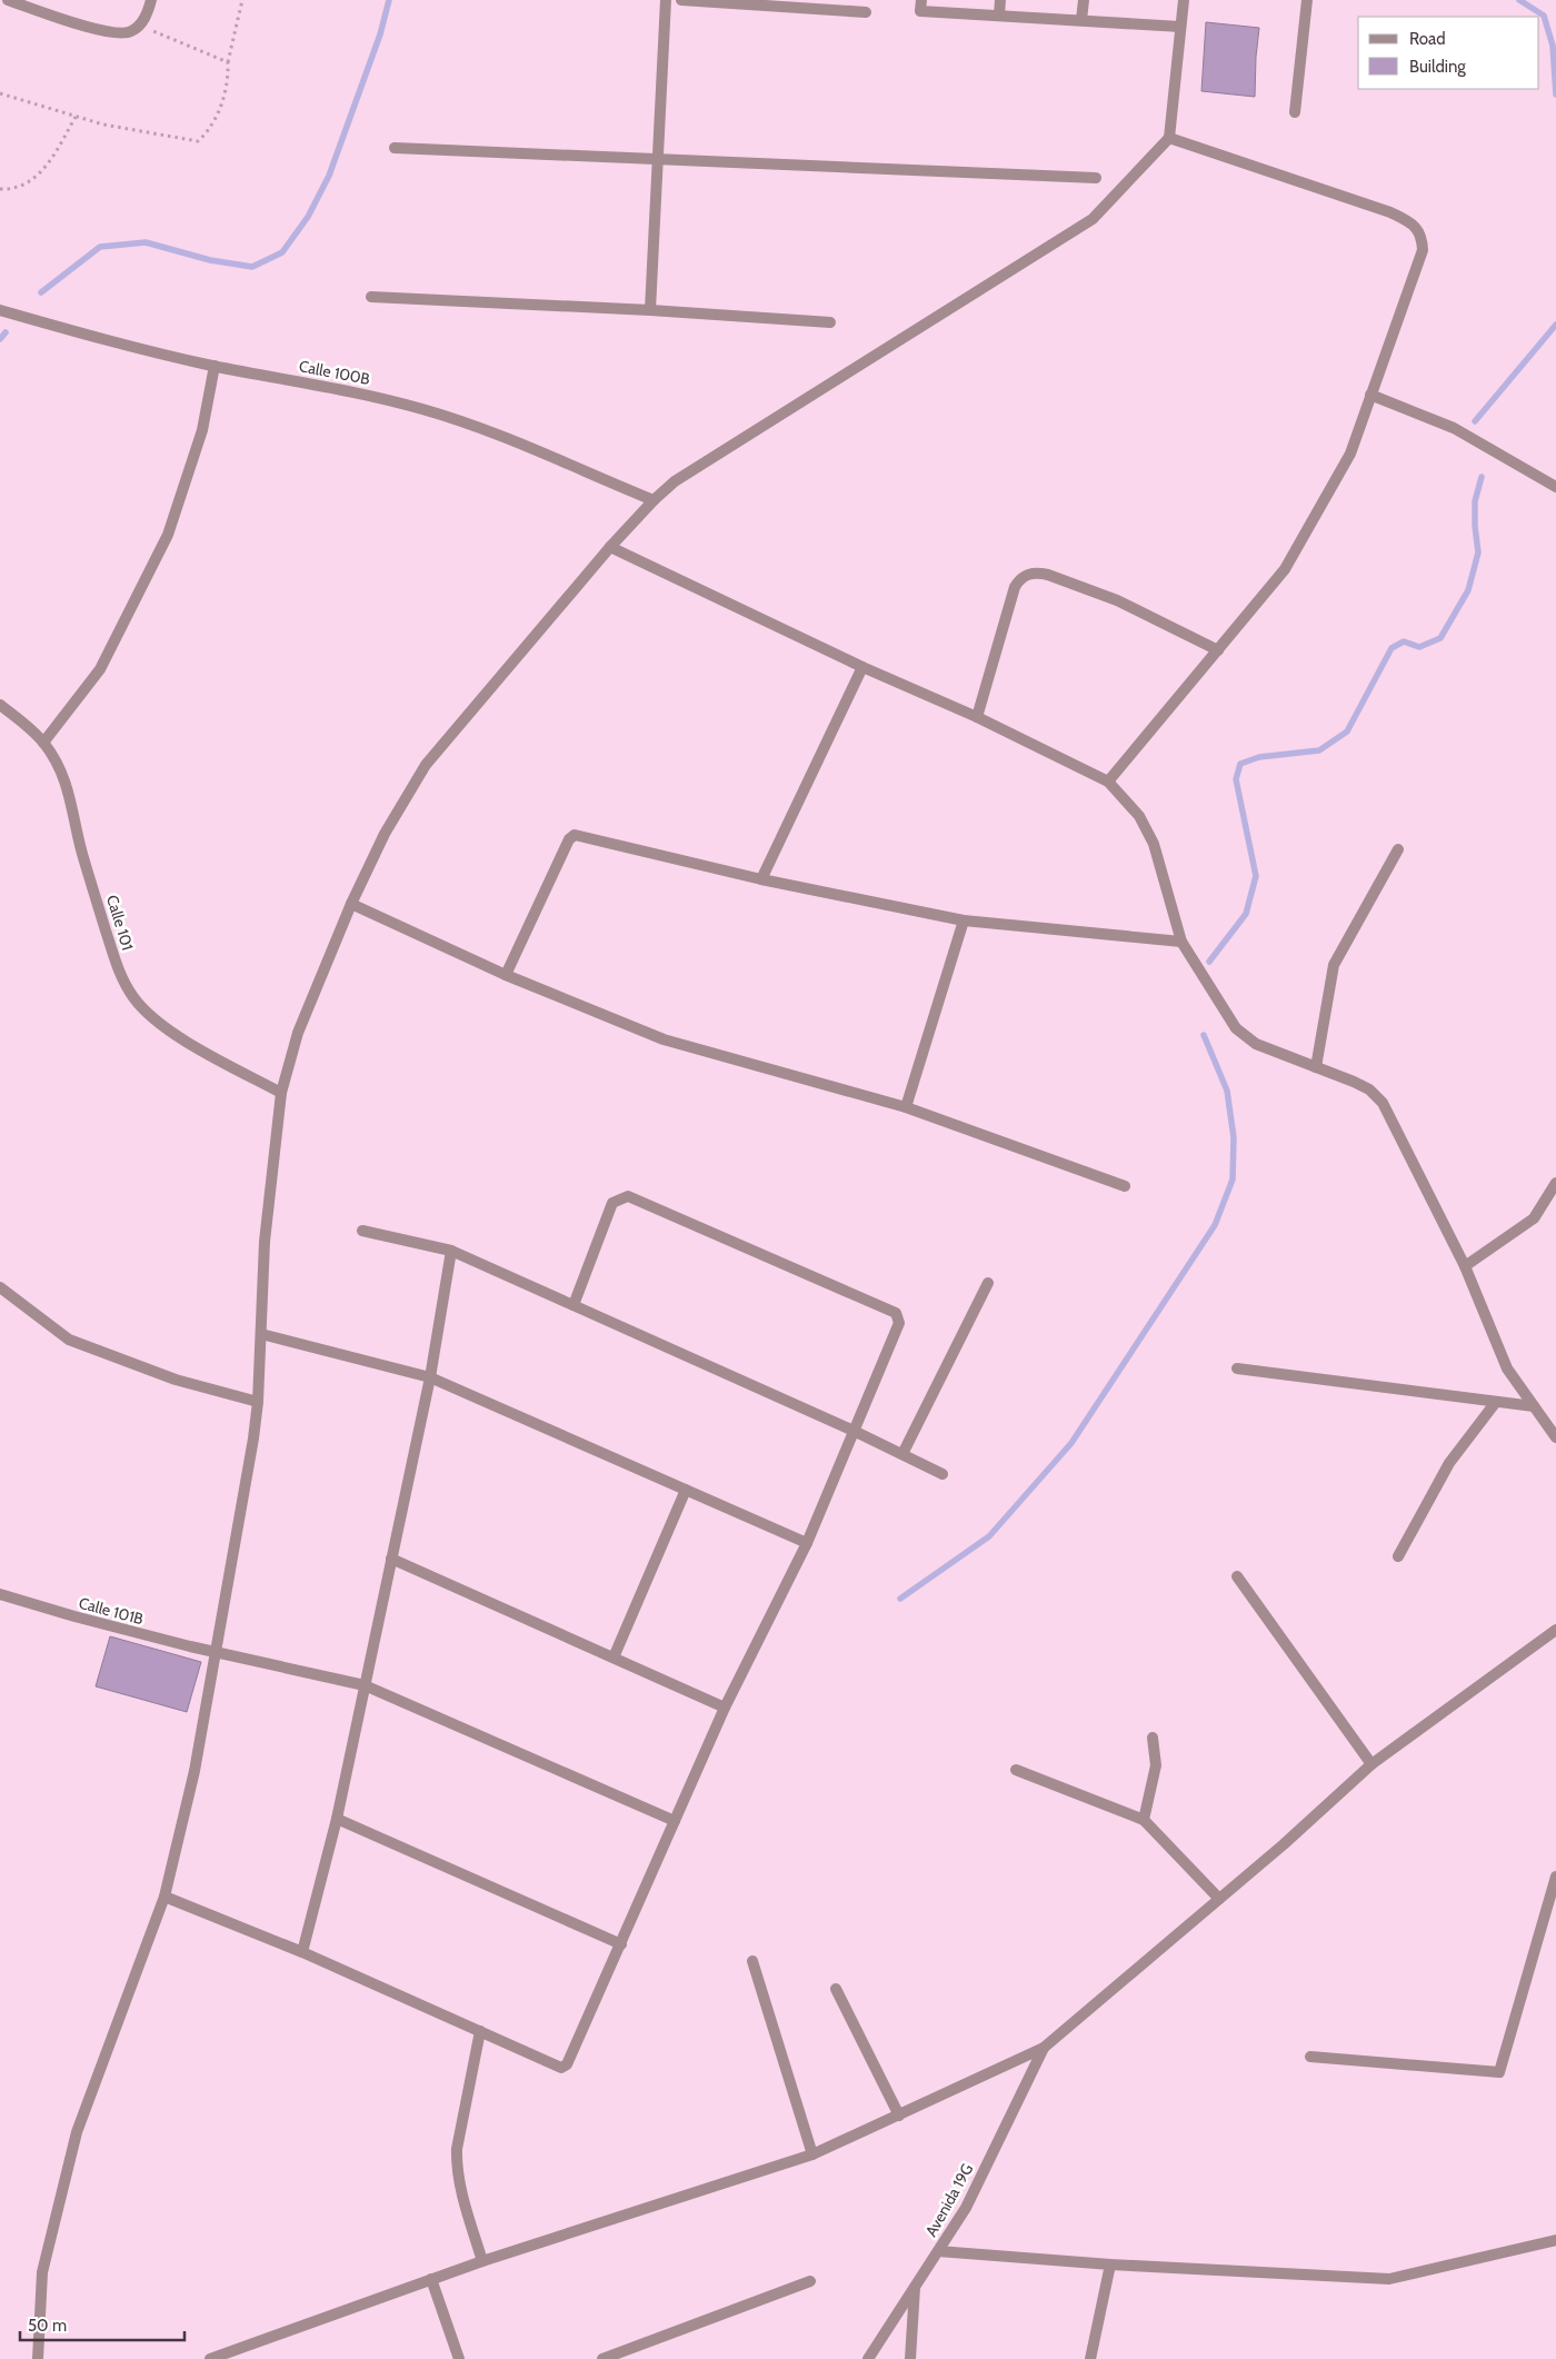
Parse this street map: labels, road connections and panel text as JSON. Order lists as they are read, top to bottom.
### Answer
{
  "streets": {
    "street": [
      "Calle 100B",
      "Calle 101",
      "Calle 101B",
      "Avenida 19G"
    ]
  },
  "legend": ["Road", "Building"],
  "scale_bar": "50 m"
}
